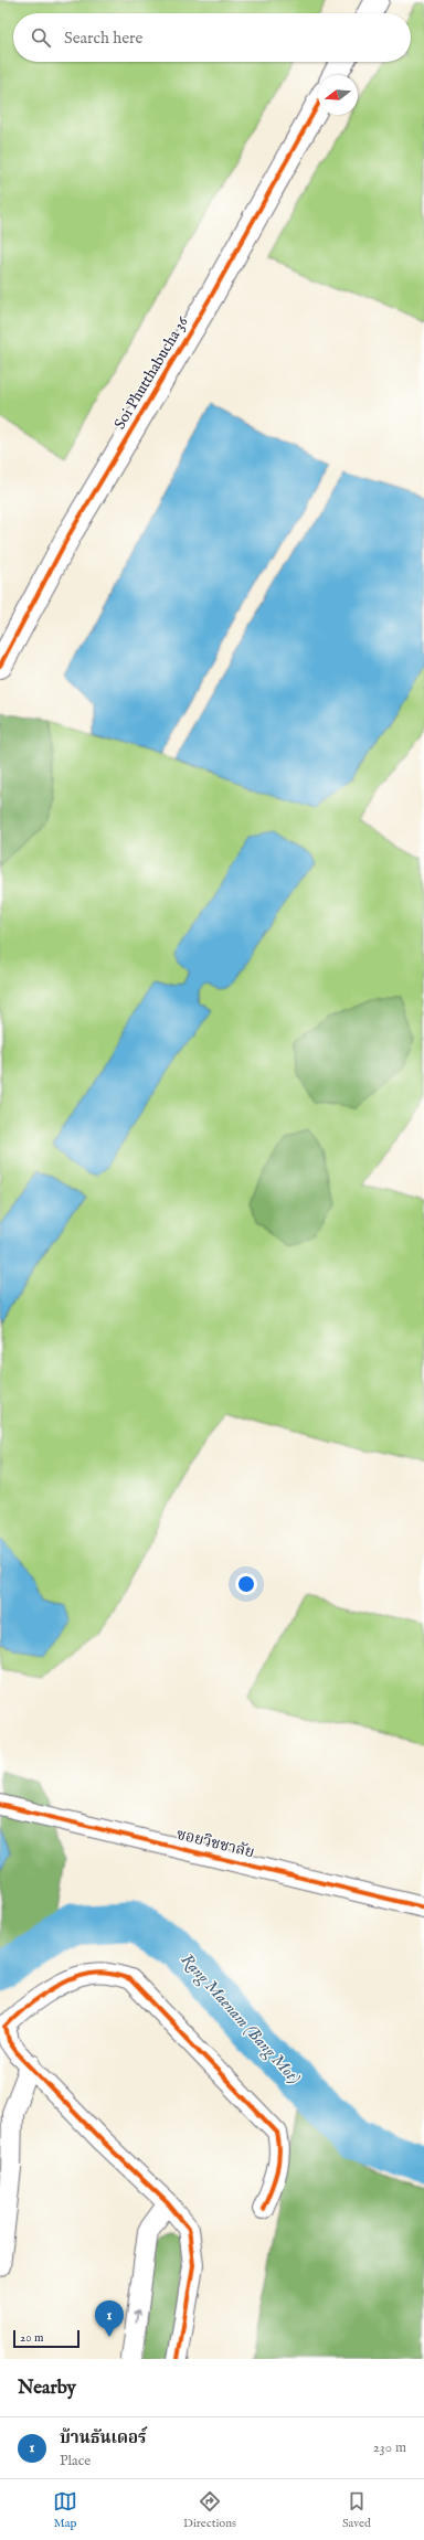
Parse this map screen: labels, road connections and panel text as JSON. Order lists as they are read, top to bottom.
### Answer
{
  "streets": {
    "street": ["Soi Phutthabucha 36", "ซอยวิชชาลัย"]
  },
  "water": ["Rang Maenam (Bang Mot)"],
  "scale_bar": "20 m",
  "north": "left",
  "page": {
    "search": "Search here",
    "pins": "1",
    "scale": "20 m",
    "heading": "Nearby",
    "list": [
      {
        "mark": "1",
        "name": "บ้านธันเดอร์",
        "note": "Place",
        "value": "230 m"
      }
    ],
    "nav": ["Map", "Directions", "Saved"]
  }
}
